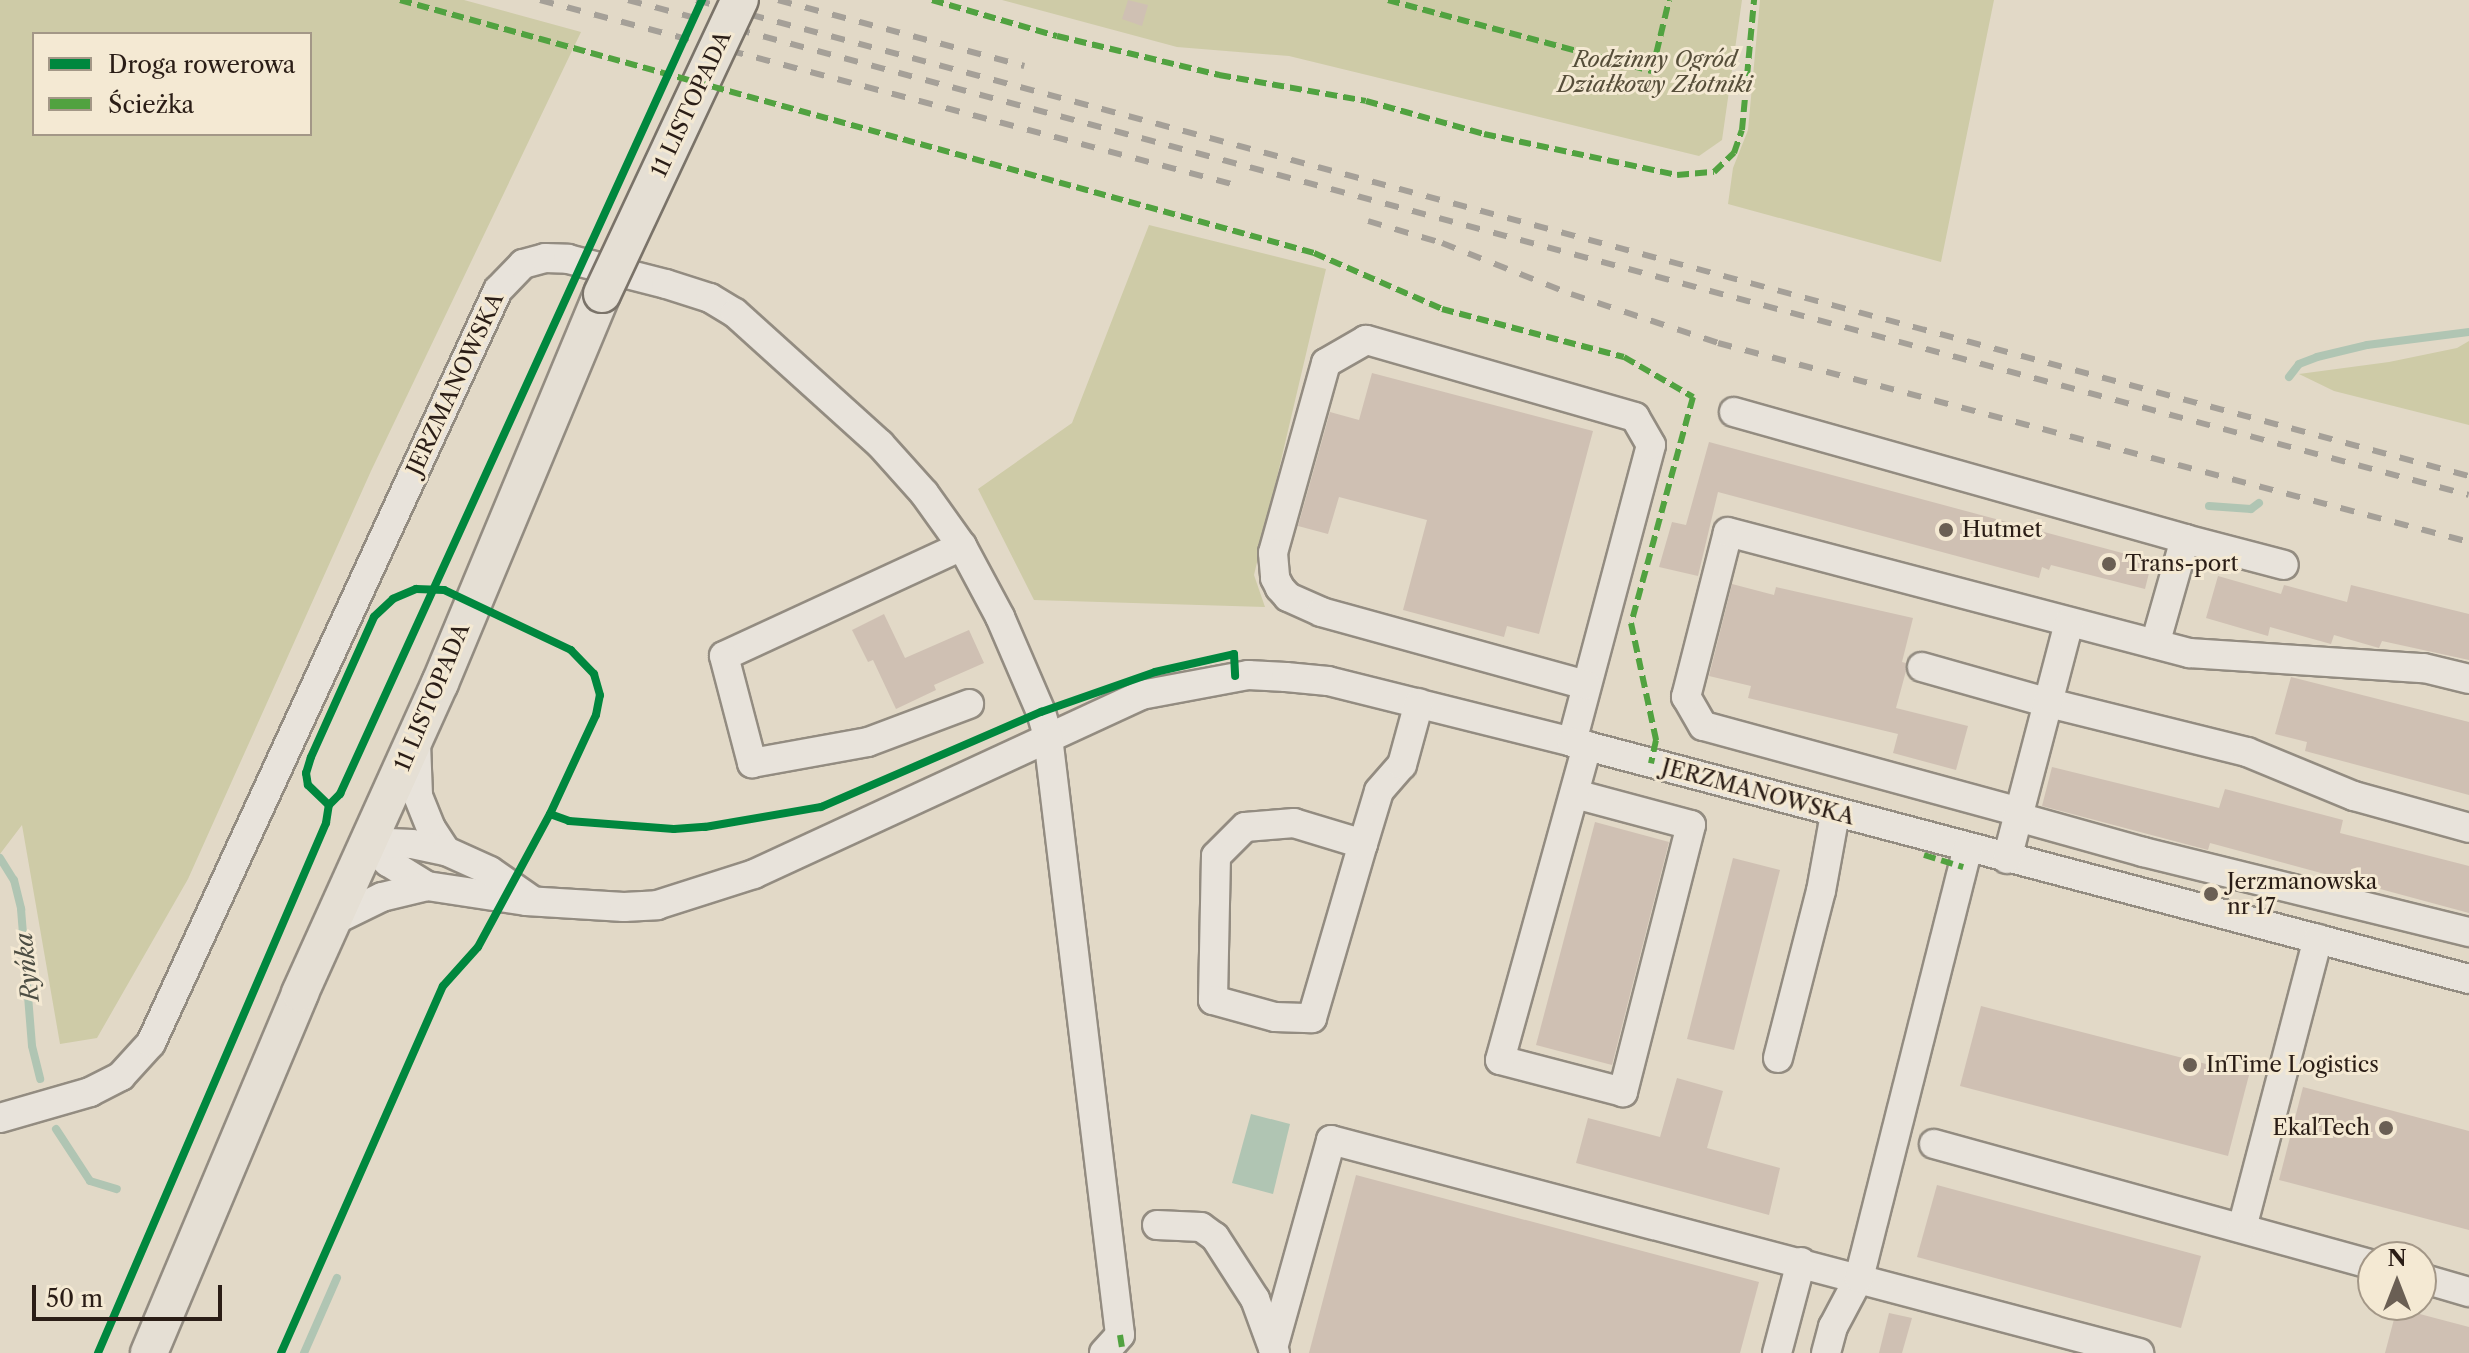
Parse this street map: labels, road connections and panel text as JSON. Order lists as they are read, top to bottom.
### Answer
{
  "streets": {
    "main road": ["11 LISTOPADA"],
    "street": ["JERZMANOWSKA"]
  },
  "crossings": [
    ["11 LISTOPADA", "JERZMANOWSKA"]
  ],
  "water": ["Ryńka"],
  "parks": ["Rodzinny Ogród Działkowy Złotniki"],
  "places": [
    "Hutmet",
    "Trans-port",
    "Jerzmanowska nr 17",
    "InTime Logistics",
    "EkalTech"
  ],
  "legend": ["Droga rowerowa", "Ścieżka"],
  "scale_bar": "50 m",
  "north": "top"
}
